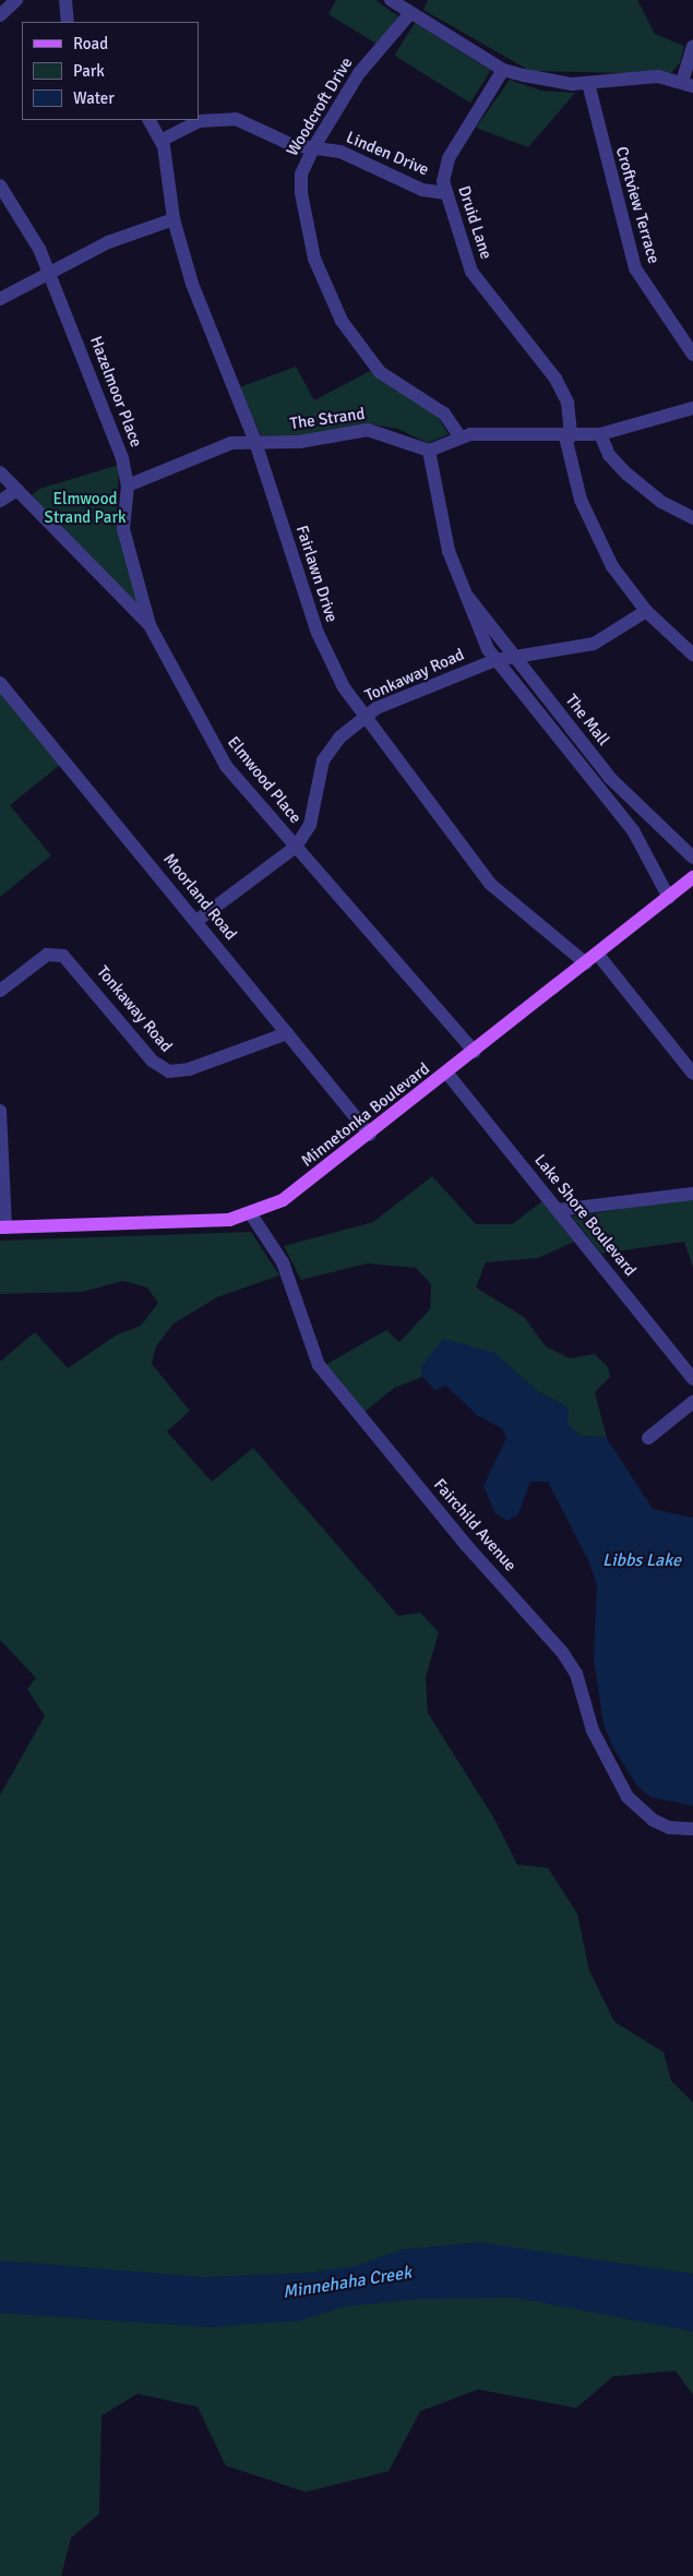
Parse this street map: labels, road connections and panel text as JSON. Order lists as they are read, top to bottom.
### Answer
{
  "streets": {
    "main road": ["Minnetonka Boulevard"],
    "street": [
      "Woodcroft Drive",
      "Linden Drive",
      "Croftview Terrace",
      "Druid Lane",
      "Hazelmoor Place",
      "The Strand",
      "Fairlawn Drive",
      "Tonkaway Road",
      "The Mall",
      "Elmwood Place",
      "Moorland Road",
      "Lake Shore Boulevard",
      "Fairchild Avenue"
    ]
  },
  "crossings": [
    ["Woodcroft Drive", "Linden Drive"],
    ["Linden Drive", "Druid Lane"],
    ["Linden Drive", "Fairlawn Drive"],
    ["Druid Lane", "Tonkaway Road"],
    ["Hazelmoor Place", "The Strand"],
    ["Hazelmoor Place", "Elmwood Place"],
    ["The Strand", "Fairlawn Drive"],
    ["The Strand", "The Mall"],
    ["Fairlawn Drive", "Tonkaway Road"],
    ["Fairlawn Drive", "Minnetonka Boulevard"],
    ["Tonkaway Road", "The Mall"],
    ["Tonkaway Road", "Elmwood Place"],
    ["Tonkaway Road", "Moorland Road"],
    ["The Mall", "Minnetonka Boulevard"],
    ["Elmwood Place", "Minnetonka Boulevard"],
    ["Moorland Road", "Minnetonka Boulevard"],
    ["Minnetonka Boulevard", "Lake Shore Boulevard"],
    ["Minnetonka Boulevard", "Fairchild Avenue"]
  ],
  "water": ["Libbs Lake", "Minnehaha Creek"],
  "parks": ["Elmwood Strand Park"],
  "legend": ["Road", "Park", "Water"]
}
